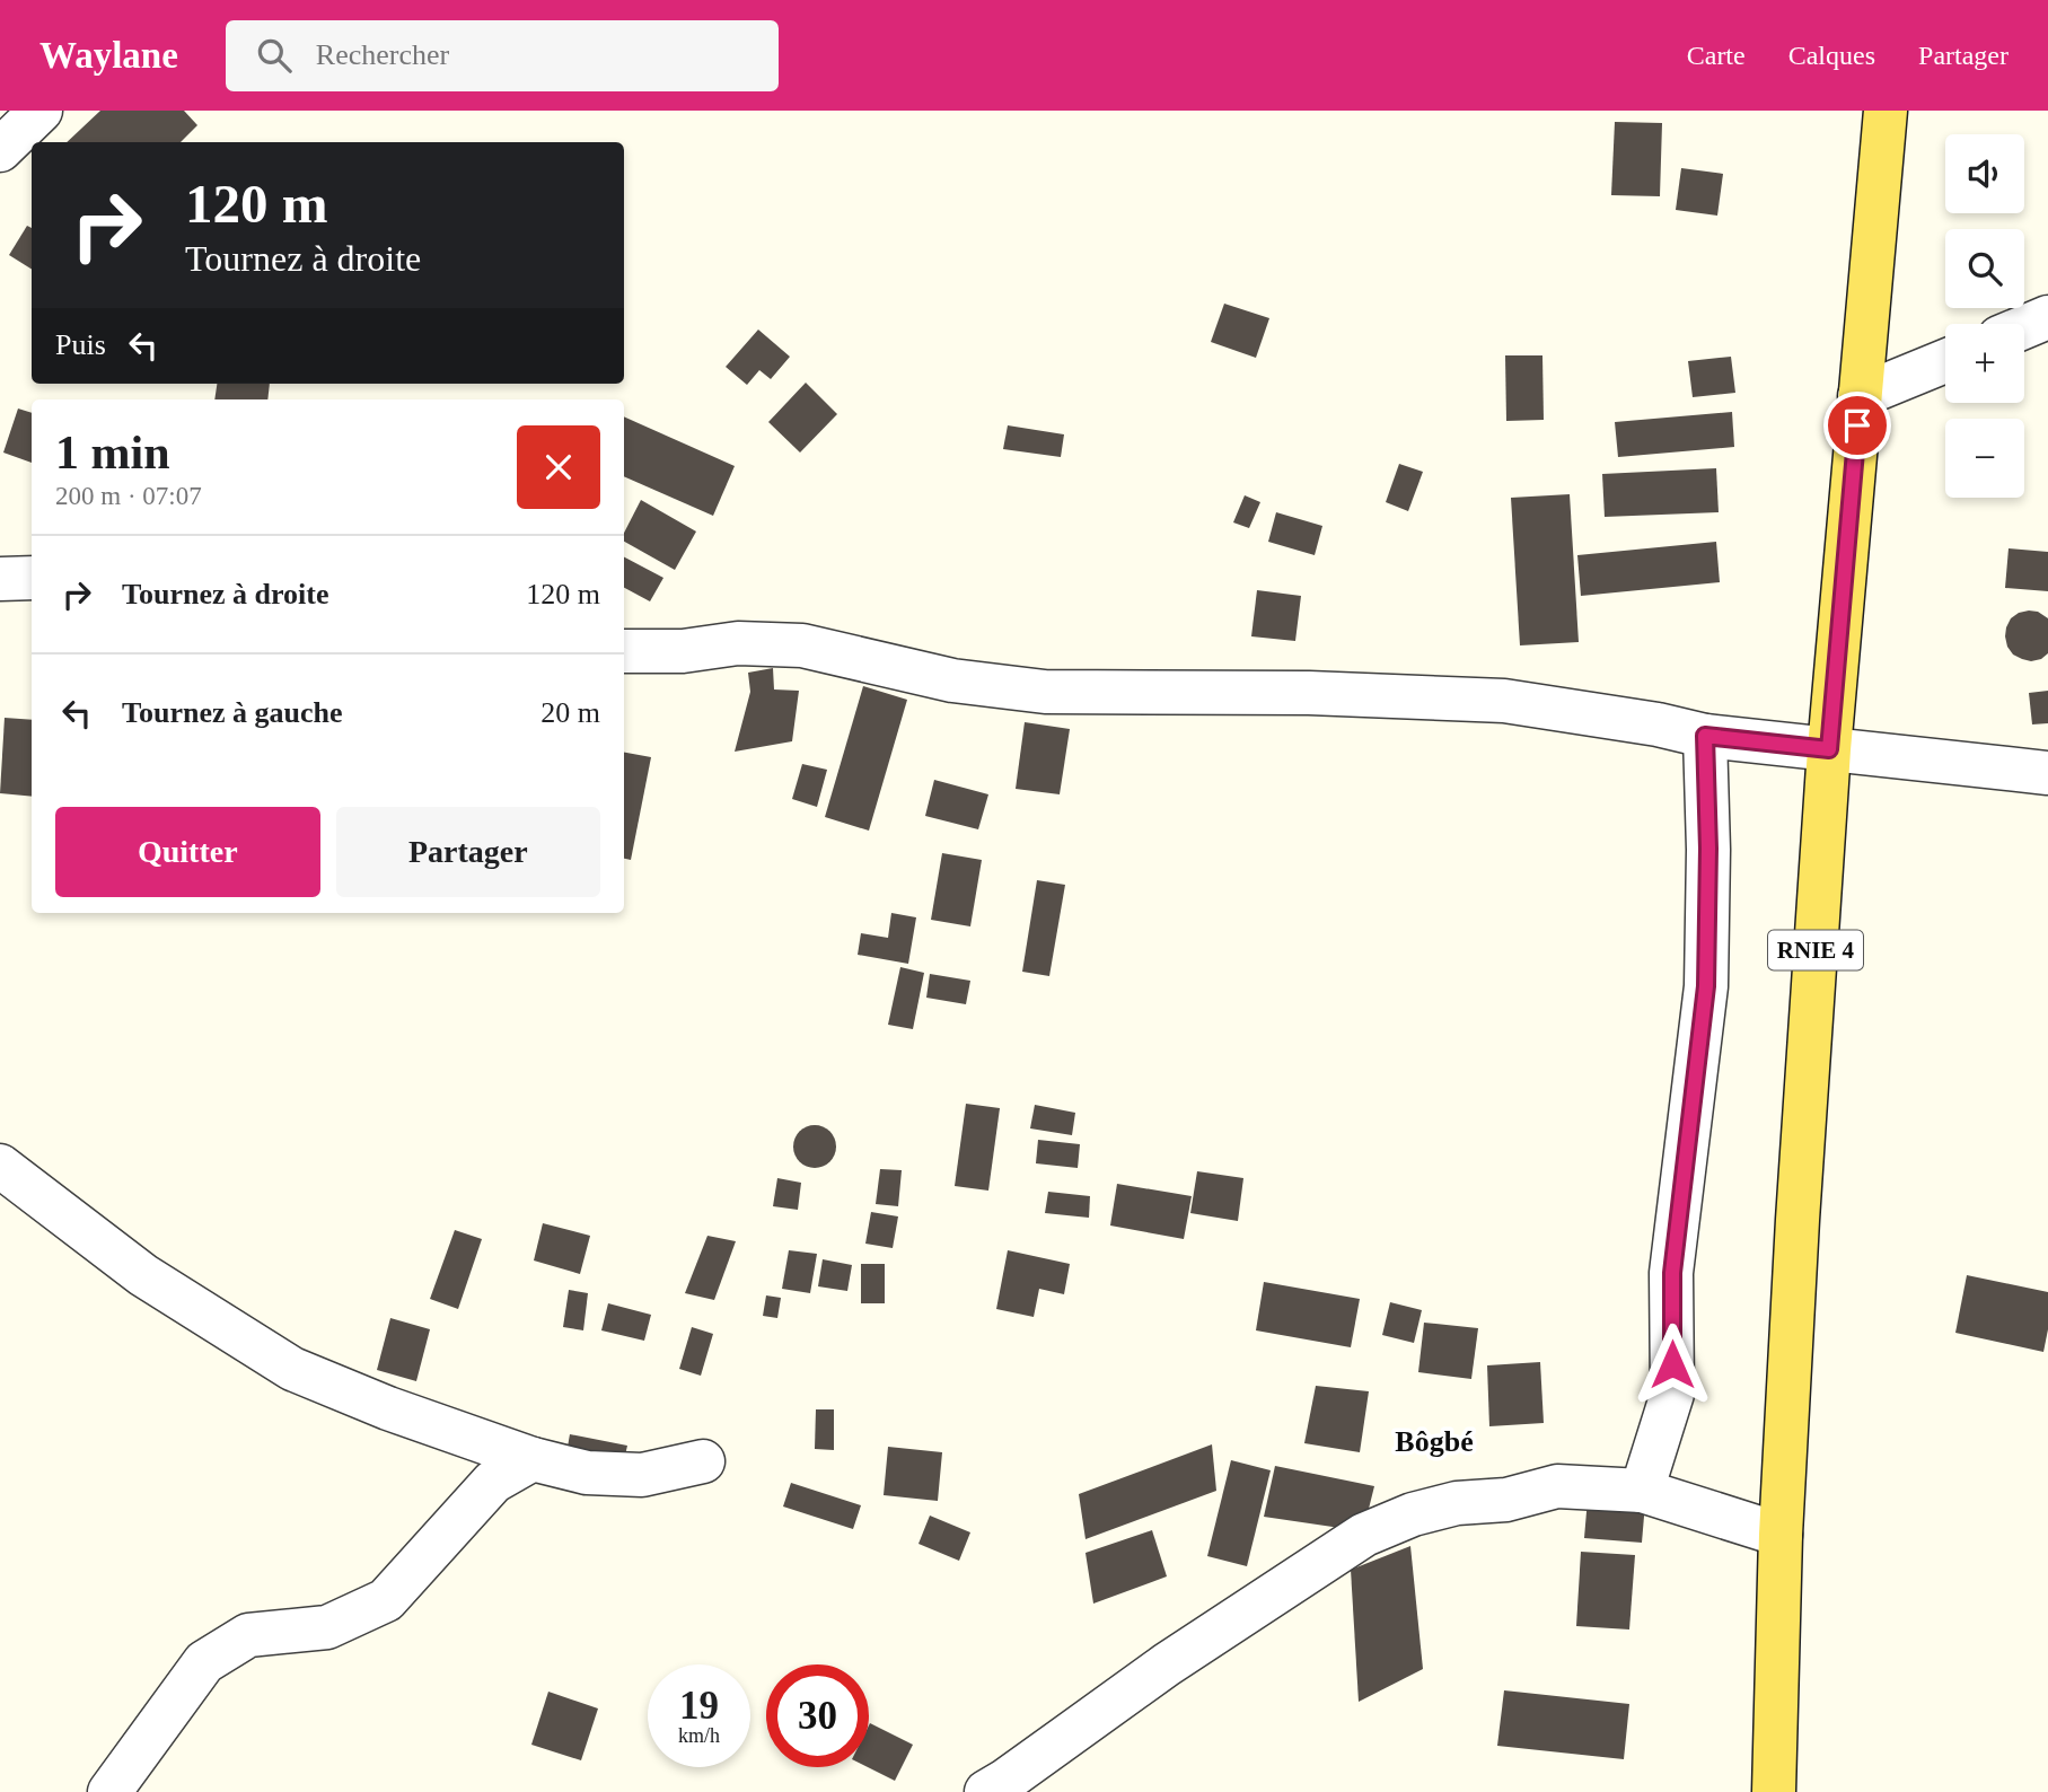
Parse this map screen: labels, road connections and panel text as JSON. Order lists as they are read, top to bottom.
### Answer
{
  "streets": {
    "main road": ["RNIE 4"]
  },
  "districts": ["Bôgbé"],
  "page": {
    "header": "Waylane",
    "search": "Rechercher",
    "nav": ["Carte", "Calques", "Partager"],
    "map_buttons": ["+", "−"],
    "turn": ["120 m", "Tournez à droite"],
    "then": "Puis",
    "heading": ["1 min", "200 m · 07:07"],
    "list": [
      {
        "name": "Tournez à droite",
        "value": "120 m"
      },
      {
        "name": "Tournez à gauche",
        "value": "20 m"
      }
    ],
    "buttons": ["Quitter", "Partager"],
    "speed": "19 km/h",
    "limit": "30"
  }
}
